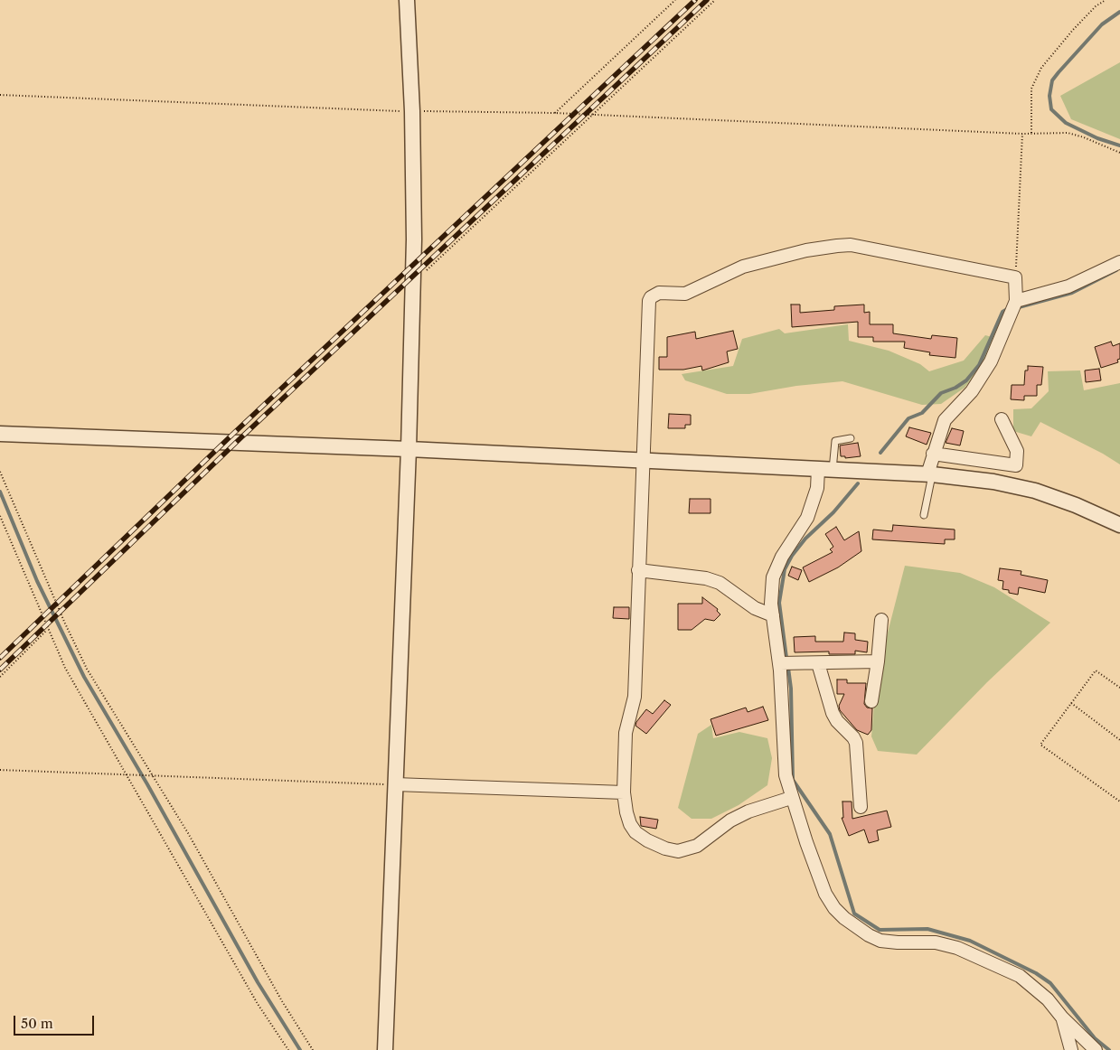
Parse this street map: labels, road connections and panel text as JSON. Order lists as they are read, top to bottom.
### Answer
{
  "scale_bar": "50 m"
}
